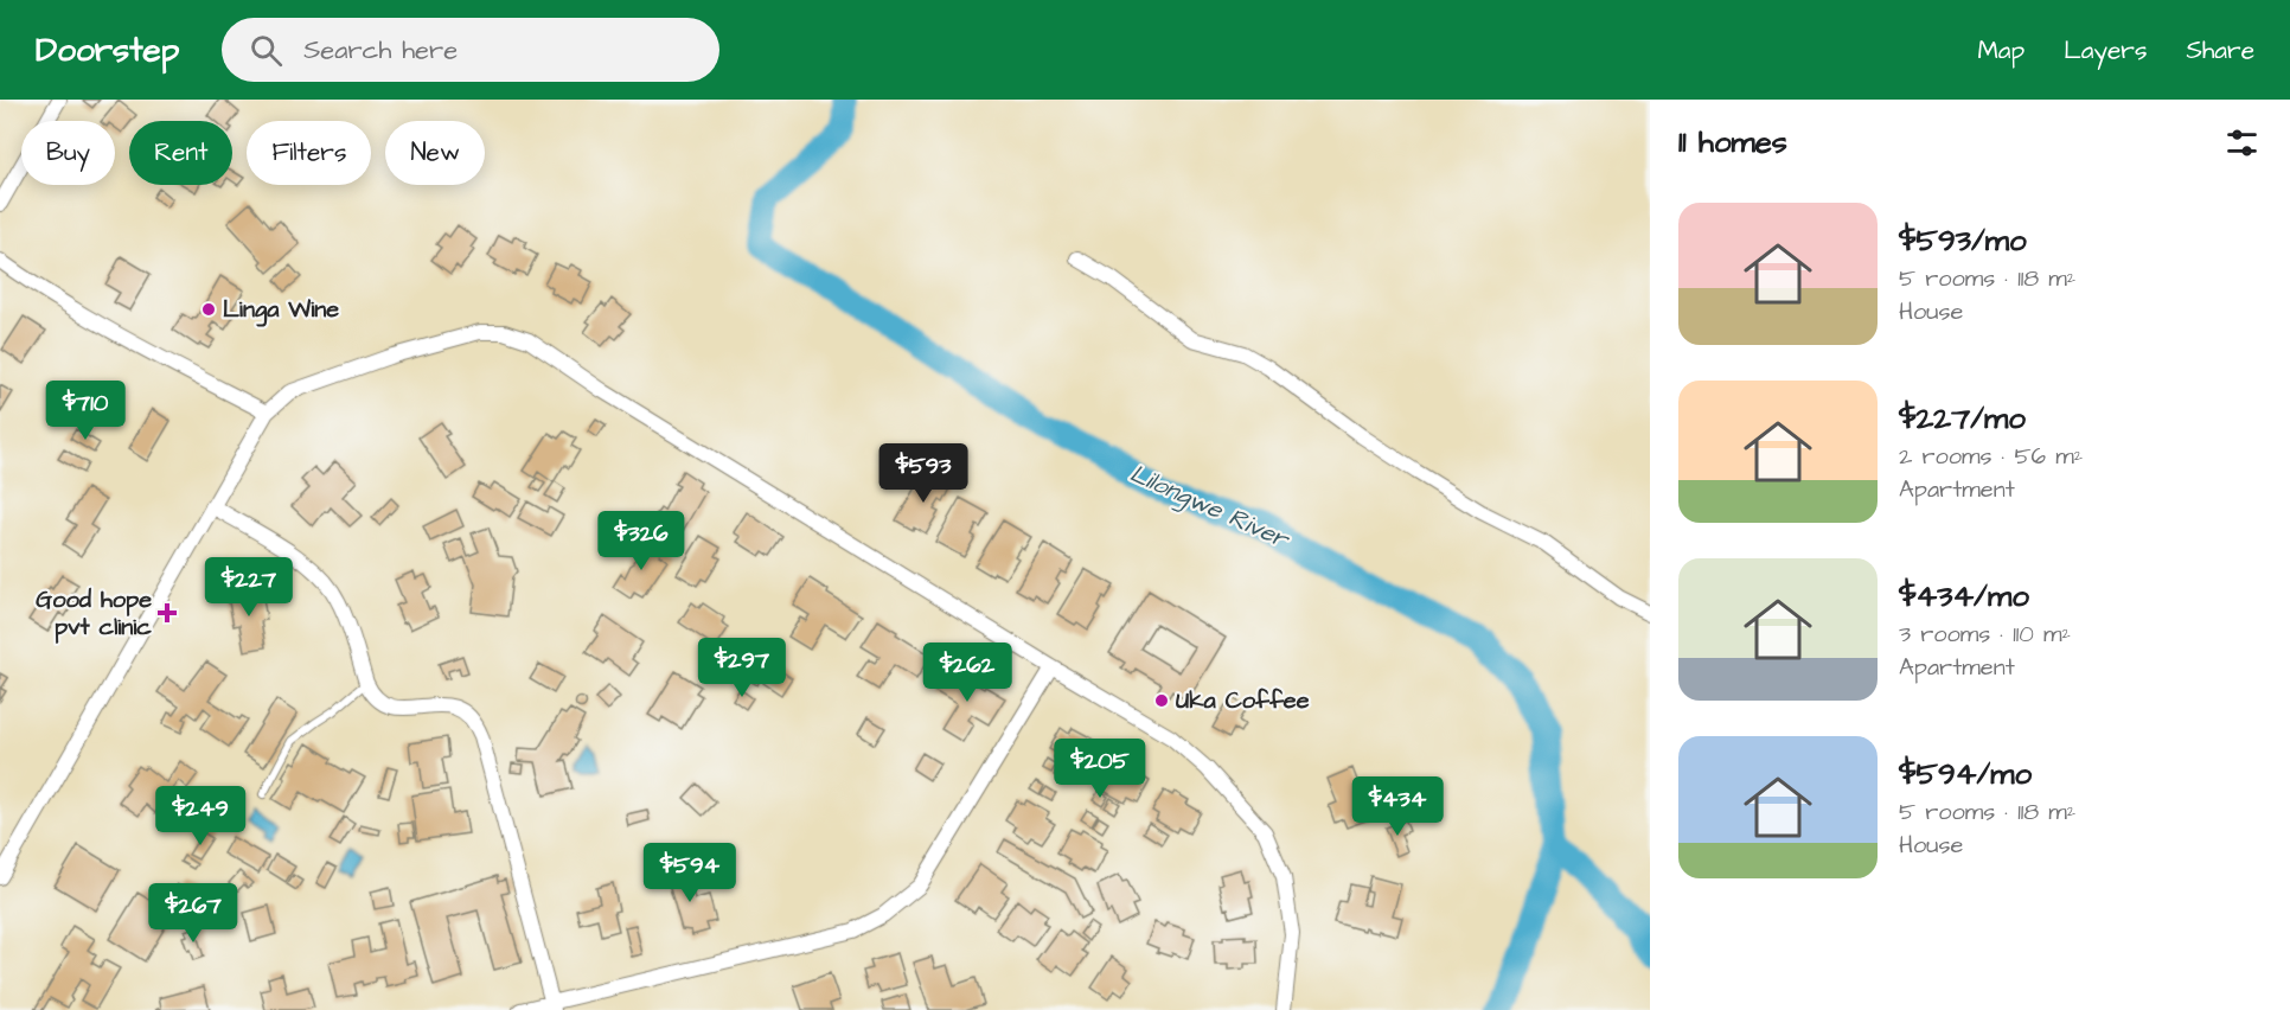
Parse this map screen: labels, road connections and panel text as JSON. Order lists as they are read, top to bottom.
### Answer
{
  "water": ["Lilongwe River"],
  "places": {
    "other": ["Linga Wine", "Uka Coffee"],
    "health": ["Good hope pvt clinic"]
  },
  "page": {
    "header": "Doorstep",
    "search": "Search here",
    "nav": ["Map", "Layers", "Share"],
    "heading": "11 homes",
    "chip": [
      "Buy",
      "Rent",
      "Filters",
      "New"
    ],
    "list": [
      {
        "name": "$593/mo",
        "note": "5 rooms · 118 m² · House"
      },
      {
        "name": "$227/mo",
        "note": "2 rooms · 56 m² · Apartment"
      },
      {
        "name": "$434/mo",
        "note": "3 rooms · 110 m² · Apartment"
      },
      {
        "name": "$594/mo",
        "note": "5 rooms · 118 m² · House"
      }
    ],
    "price": [
      "$710",
      "$593",
      "$326",
      "$227",
      "$297",
      "$262",
      "$205",
      "$434",
      "$249",
      "$594",
      "$267"
    ]
  }
}
